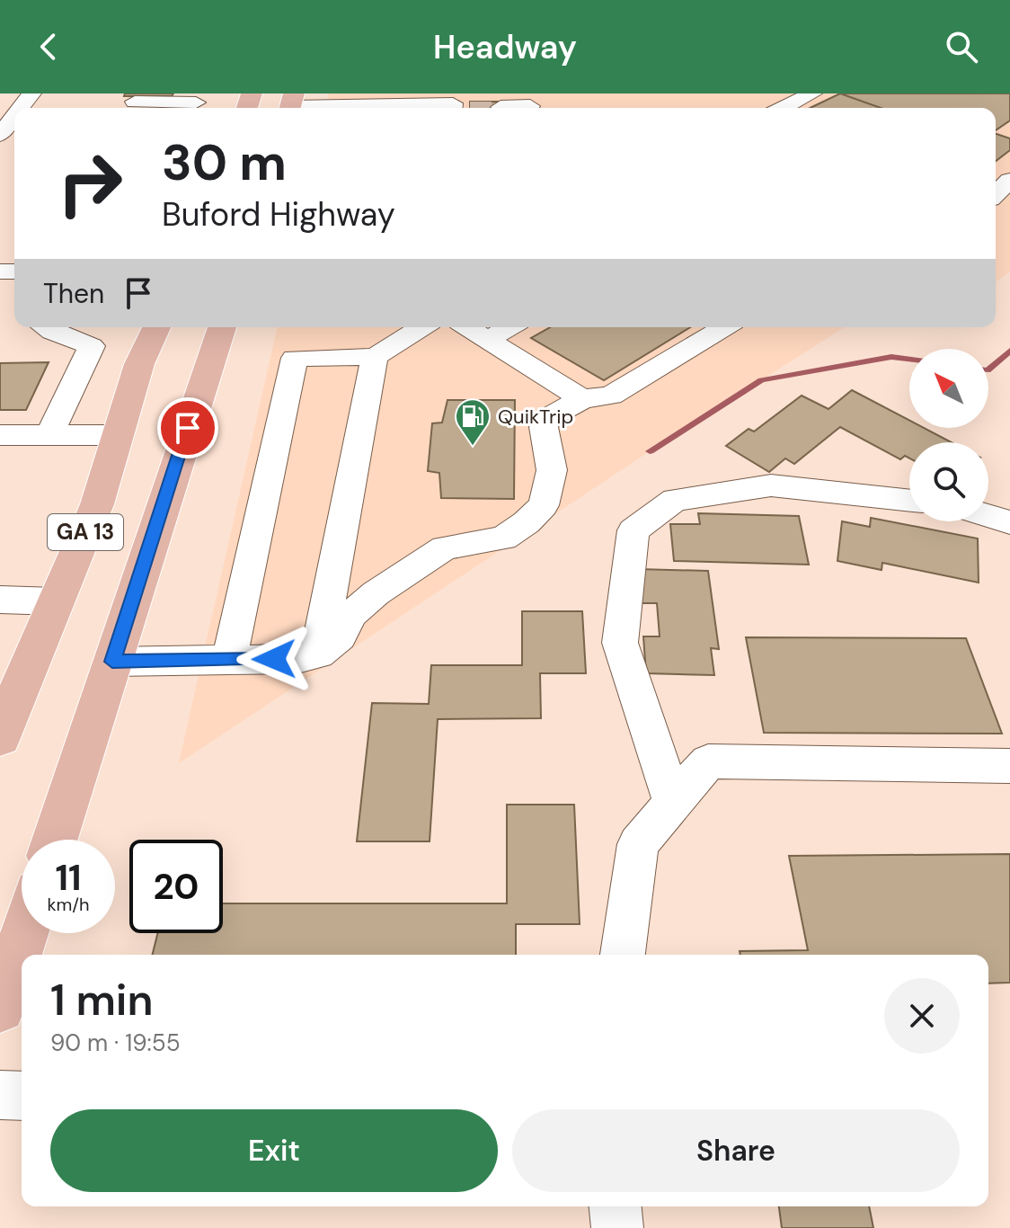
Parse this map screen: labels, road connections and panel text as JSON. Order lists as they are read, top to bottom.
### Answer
{
  "streets": {
    "main road": ["GA 13"]
  },
  "places": {
    "fuel station": ["QuikTrip"]
  },
  "north": "top left",
  "page": {
    "header": "Headway",
    "turn": ["30 m", "Buford Highway"],
    "then": "Then",
    "speed": "11 km/h",
    "limit": "20",
    "heading": ["1 min", "90 m · 19:55"],
    "buttons": ["Exit", "Share"]
  }
}
